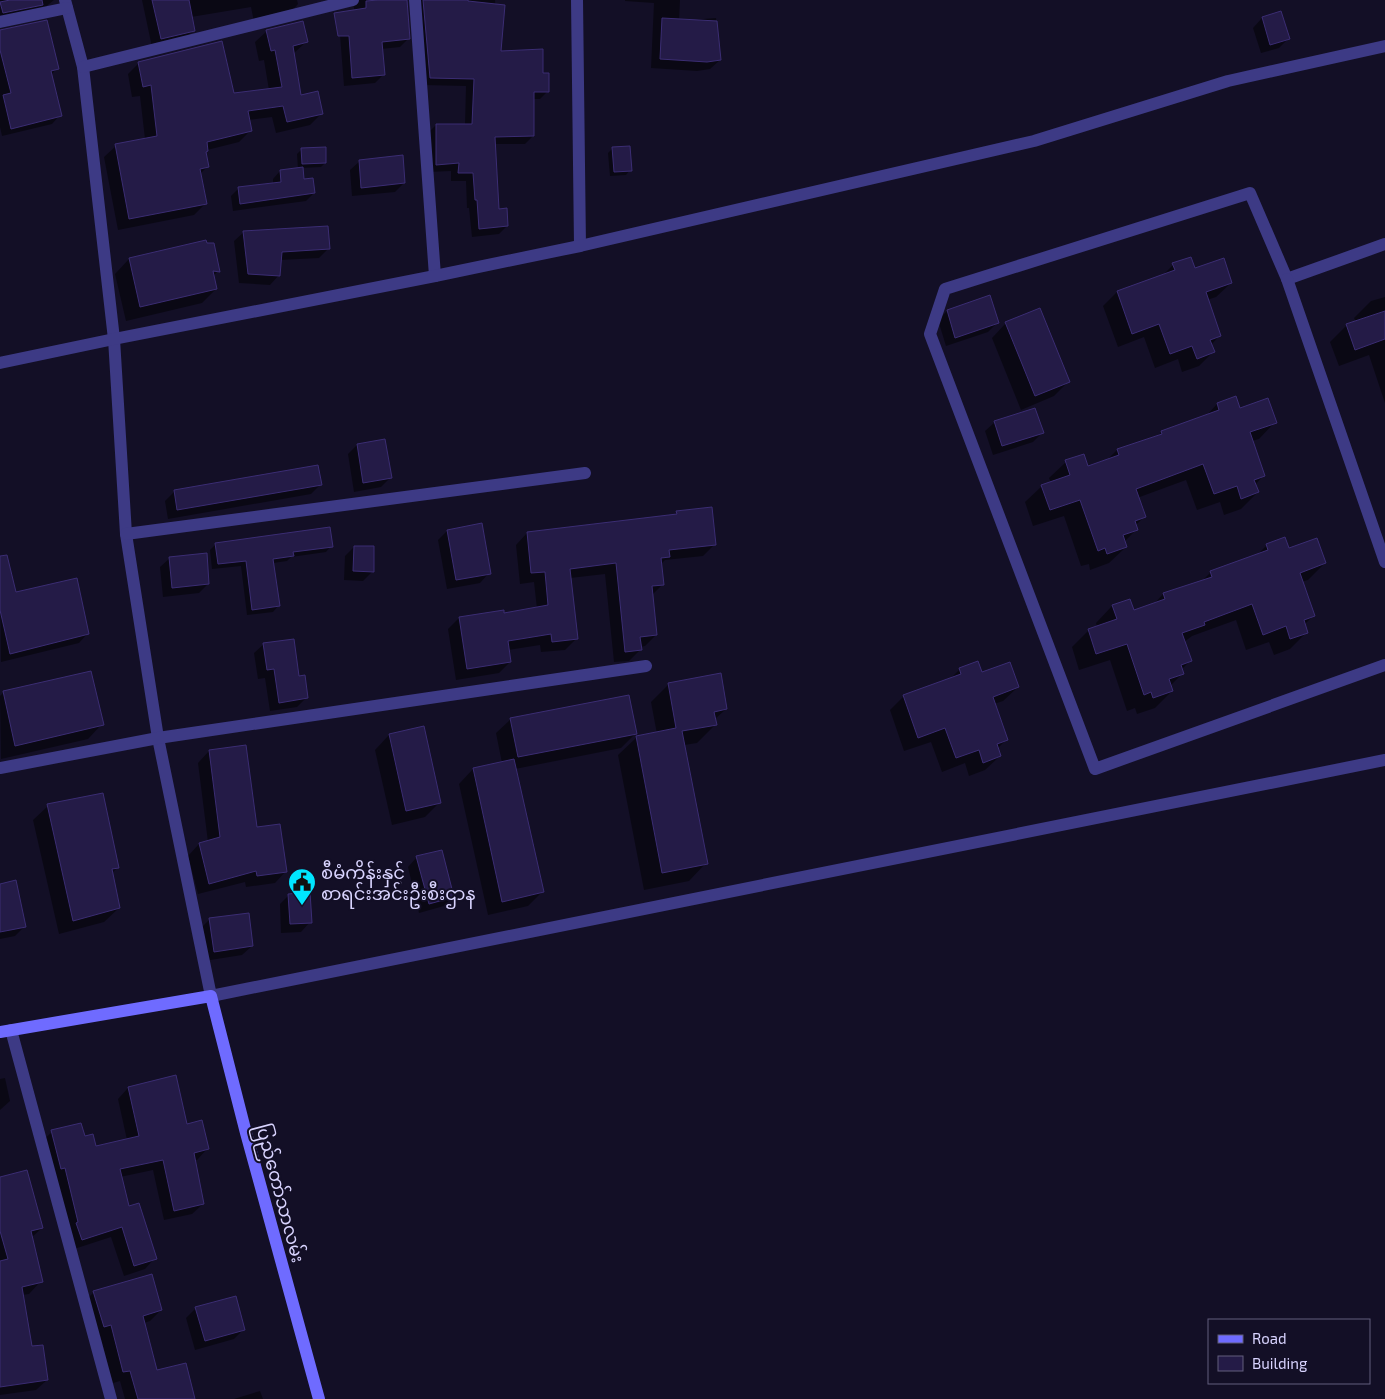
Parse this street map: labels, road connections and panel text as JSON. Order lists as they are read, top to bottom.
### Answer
{
  "streets": {
    "street": ["ပြည်တော်သာလမ်း"]
  },
  "places": {
    "public building": ["စီမံကိန်းနှင့် စာရင်းအင်းဦးစီးဌာန"]
  },
  "legend": ["Road", "Building"]
}
